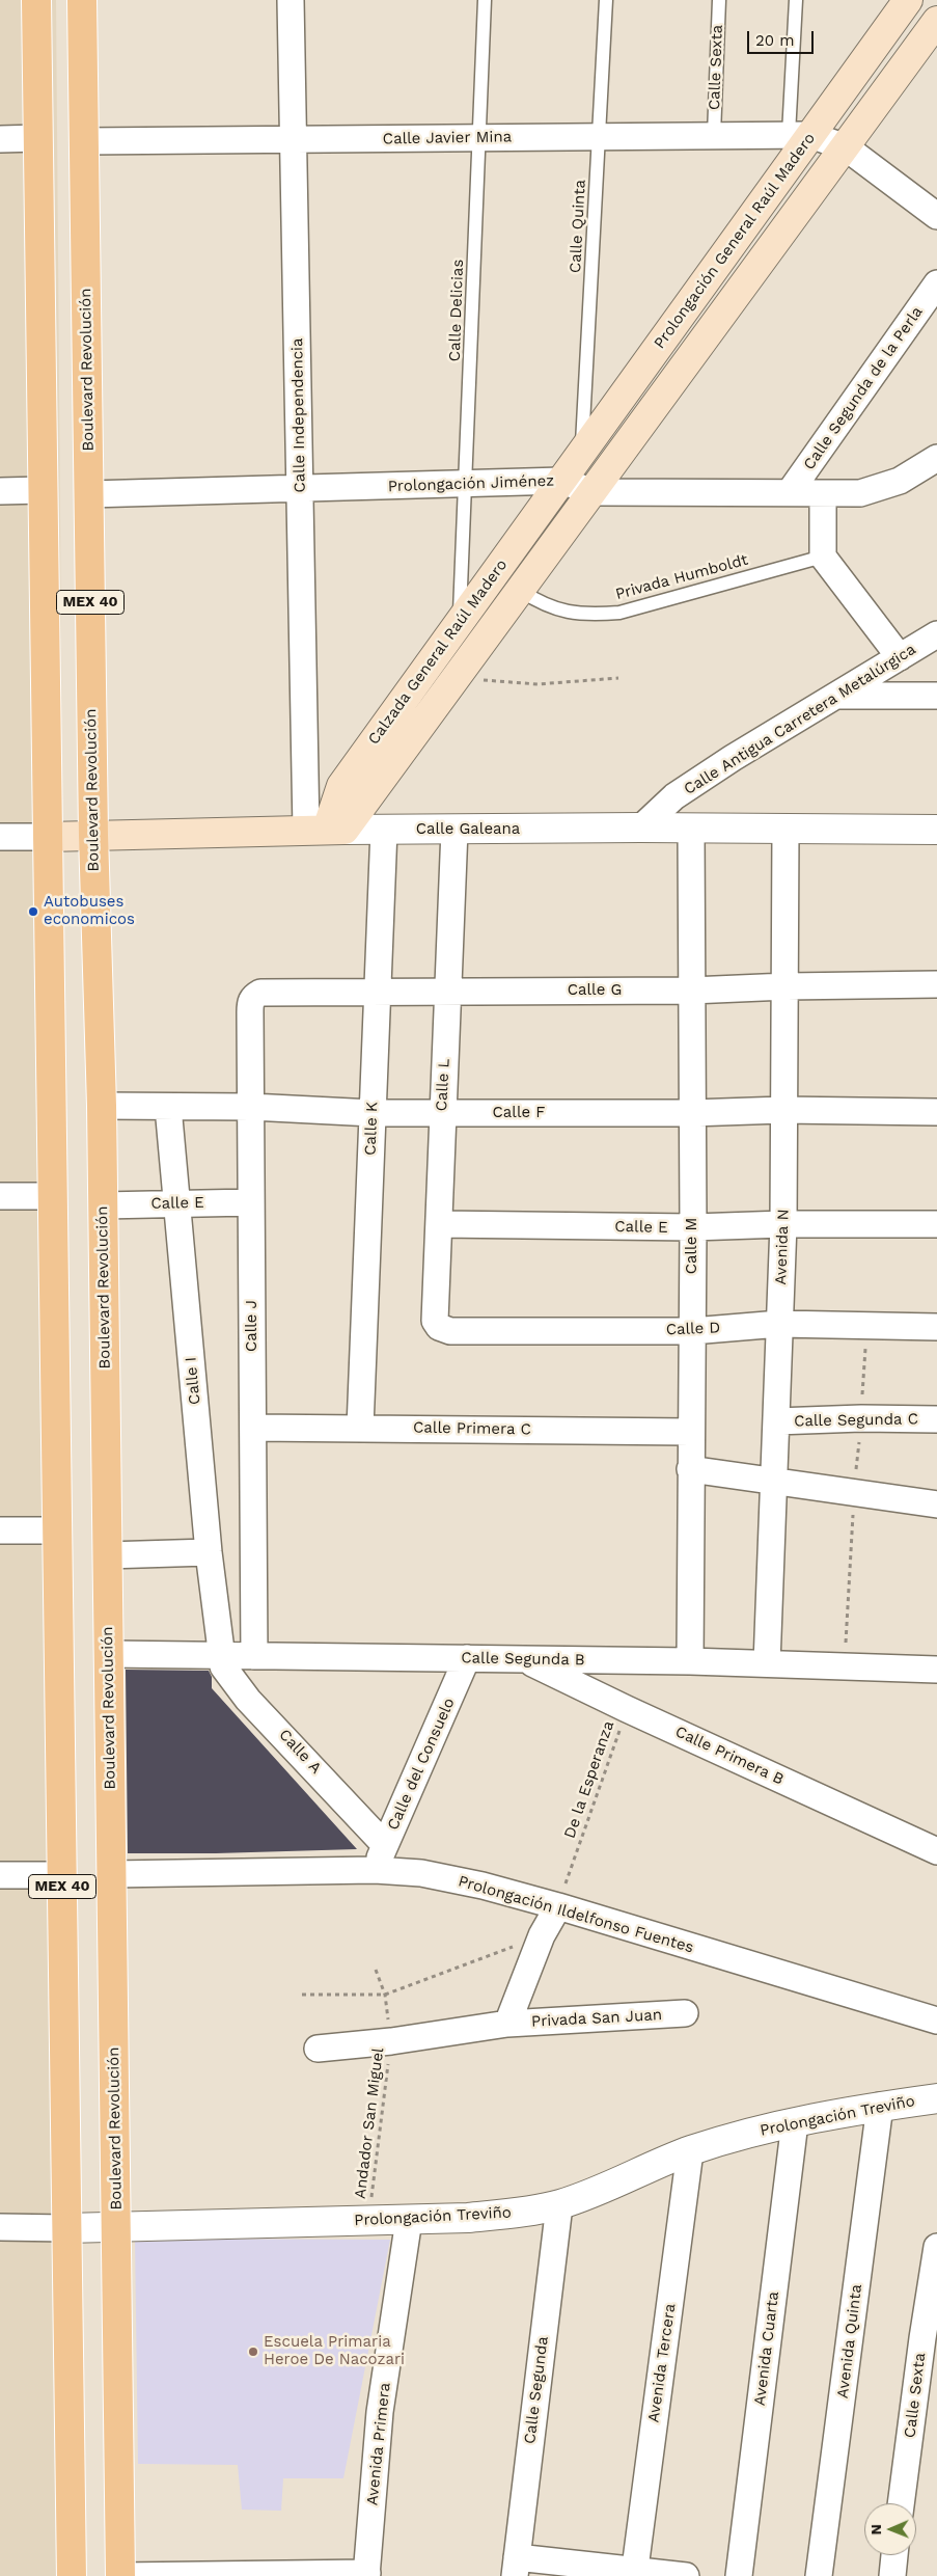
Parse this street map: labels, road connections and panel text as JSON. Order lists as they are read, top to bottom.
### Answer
{
  "streets": {
    "main road": [
      "Prolongación General Raúl Madero",
      "Boulevard Revolución",
      "MEX 40",
      "Calzada General Raúl Madero",
      "Calle Galeana"
    ],
    "street": [
      "Calle Sexta",
      "Calle Javier Mina",
      "Calle Segunda de la Perla",
      "Calle Independencia",
      "Prolongación Jiménez",
      "Calle Antigua Carretera Metalúrgica",
      "Calle G",
      "Calle L",
      "Calle F",
      "Calle K",
      "Calle E",
      "Calle M",
      "Avenida N",
      "Calle J",
      "Calle D",
      "Calle I",
      "Calle Segunda C",
      "Calle Primera C",
      "Calle Segunda B",
      "Calle A",
      "Calle Primera B",
      "Calle del Consuelo",
      "Prolongación Ildelfonso Fuentes",
      "Privada San Juan",
      "Prolongación Treviño",
      "Avenida Quinta",
      "Avenida Cuarta",
      "Avenida Tercera",
      "Calle Segunda",
      "Avenida Primera"
    ],
    "lane": ["Calle Quinta", "Calle Delicias", "Privada Humboldt"],
    "path": ["De la Esperanza", "Andador San Miguel"]
  },
  "crossings": [
    ["Calle Sexta", "Calle Javier Mina"],
    ["Calle Javier Mina", "Calle Quinta"],
    ["Calle Javier Mina", "Prolongación General Raúl Madero"],
    ["Calle Javier Mina", "Calle Delicias"],
    ["Calle Javier Mina", "Boulevard Revolución"],
    ["Calle Javier Mina", "Calle Independencia"],
    ["Calle Quinta", "Prolongación General Raúl Madero"],
    ["Prolongación General Raúl Madero", "Prolongación Jiménez"],
    ["Prolongación General Raúl Madero", "Calzada General Raúl Madero"],
    ["Calle Delicias", "Prolongación Jiménez"],
    ["Calle Delicias", "Calzada General Raúl Madero"],
    ["Boulevard Revolución", "Prolongación Jiménez"],
    ["Boulevard Revolución", "Calle Galeana"],
    ["Boulevard Revolución", "Calle F"],
    ["Boulevard Revolución", "Calle E"],
    ["Boulevard Revolución", "Calle Segunda B"],
    ["Boulevard Revolución", "Prolongación Ildelfonso Fuentes"],
    ["Boulevard Revolución", "Prolongación Treviño"],
    ["Calle Segunda de la Perla", "Prolongación Jiménez"],
    ["Calle Independencia", "Prolongación Jiménez"],
    ["Calle Independencia", "Calzada General Raúl Madero"],
    ["Calle Independencia", "Calle Galeana"],
    ["Prolongación Jiménez", "Calzada General Raúl Madero"],
    ["Privada Humboldt", "Calzada General Raúl Madero"],
    ["MEX 40", "Calle Galeana"],
    ["MEX 40", "Prolongación Treviño"],
    ["Calzada General Raúl Madero", "Calle Galeana"],
    ["Calle Antigua Carretera Metalúrgica", "Calle Galeana"],
    ["Calle Galeana", "Calle L"],
    ["Calle Galeana", "Calle K"],
    ["Calle Galeana", "Calle M"],
    ["Calle Galeana", "Avenida N"],
    ["Calle G", "Calle L"],
    ["Calle G", "Calle K"],
    ["Calle G", "Calle M"],
    ["Calle G", "Avenida N"],
    ["Calle G", "Calle J"],
    ["Calle L", "Calle F"],
    ["Calle L", "Calle E"],
    ["Calle L", "Calle D"],
    ["Calle F", "Calle K"],
    ["Calle F", "Calle M"],
    ["Calle F", "Avenida N"],
    ["Calle F", "Calle J"],
    ["Calle F", "Calle I"],
    ["Calle K", "Calle Primera C"],
    ["Calle E", "Calle M"],
    ["Calle E", "Avenida N"],
    ["Calle E", "Calle J"],
    ["Calle E", "Calle I"],
    ["Calle M", "Calle D"],
    ["Calle M", "Calle Primera C"],
    ["Calle M", "Calle Segunda B"],
    ["Avenida N", "Calle D"],
    ["Avenida N", "Calle Segunda C"],
    ["Avenida N", "Calle Segunda B"],
    ["Calle J", "Calle Primera C"],
    ["Calle J", "Calle Segunda B"],
    ["Calle I", "Calle Segunda B"],
    ["Calle I", "Calle A"],
    ["Calle Segunda B", "Calle A"],
    ["Calle Segunda B", "Calle Primera B"],
    ["Calle Segunda B", "Calle del Consuelo"],
    ["Calle A", "Calle del Consuelo"],
    ["Calle Primera B", "De la Esperanza"],
    ["Calle del Consuelo", "Prolongación Ildelfonso Fuentes"],
    ["De la Esperanza", "Prolongación Ildelfonso Fuentes"],
    ["Privada San Juan", "Andador San Miguel"],
    ["Prolongación Treviño", "Andador San Miguel"],
    ["Prolongación Treviño", "Avenida Quinta"],
    ["Prolongación Treviño", "Avenida Cuarta"],
    ["Prolongación Treviño", "Avenida Tercera"],
    ["Prolongación Treviño", "Calle Segunda"],
    ["Prolongación Treviño", "Avenida Primera"]
  ],
  "places": ["Autobuses economicos", "Escuela Primaria Heroe De Nacozari"],
  "scale_bar": "20 m",
  "north": "left"
}
